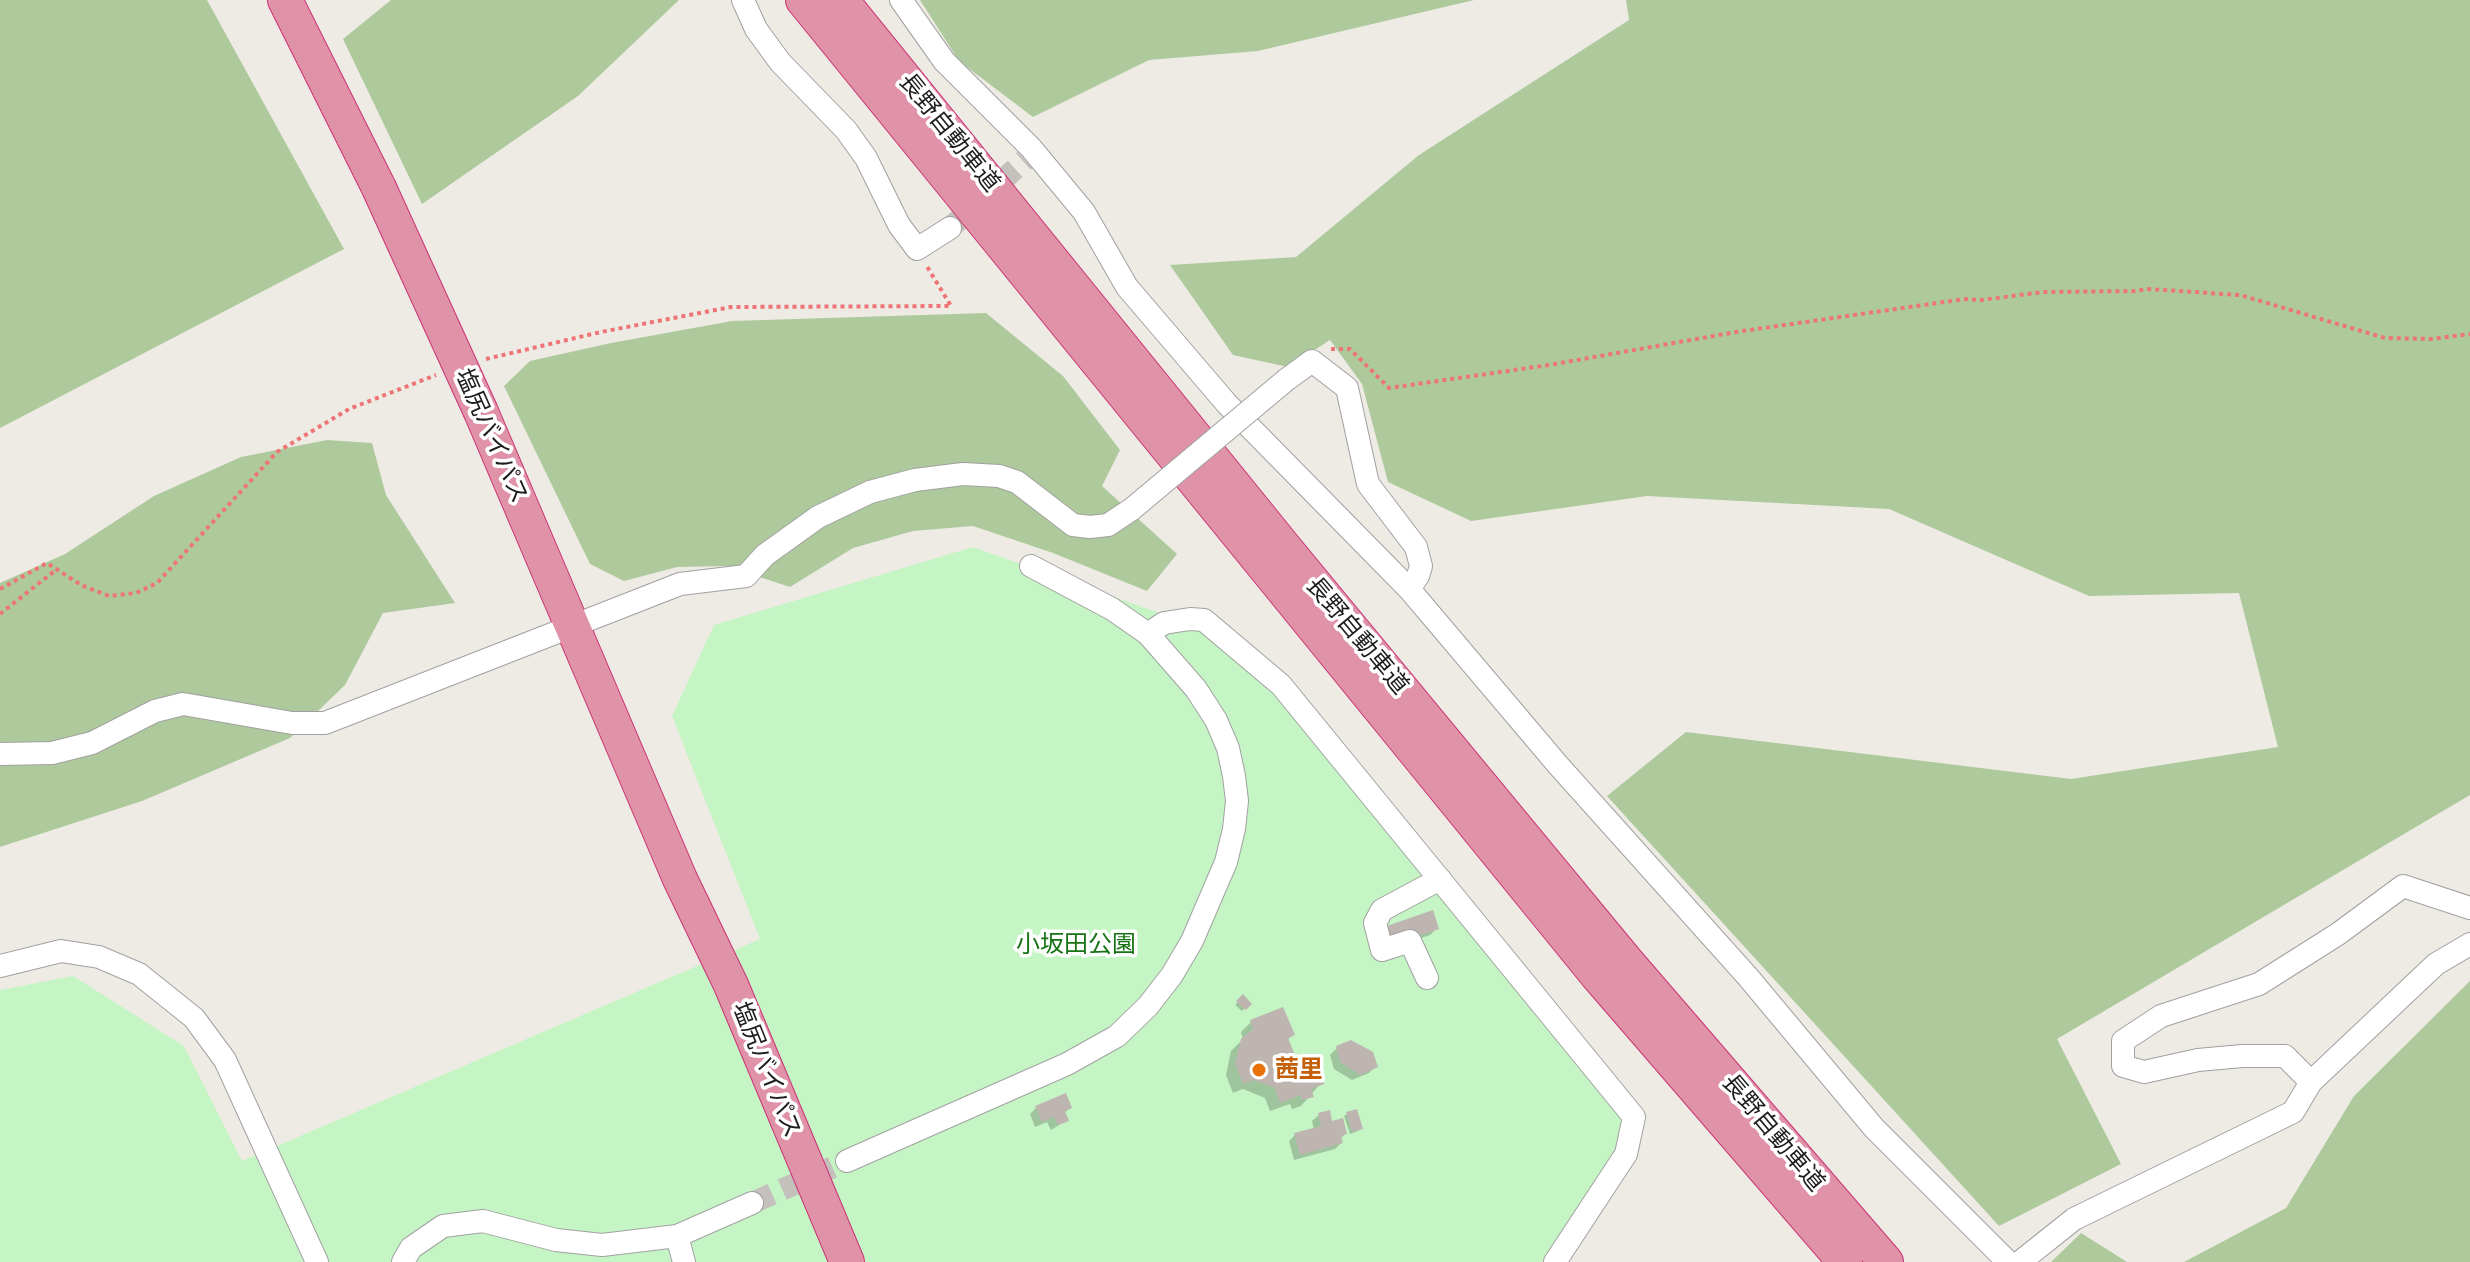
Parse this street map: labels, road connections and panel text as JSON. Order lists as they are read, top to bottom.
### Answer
{
  "streets": {
    "highway": ["長野自動車道", "塩尻バイパス"]
  },
  "parks": ["小坂田公園"],
  "places": ["茜里"]
}
